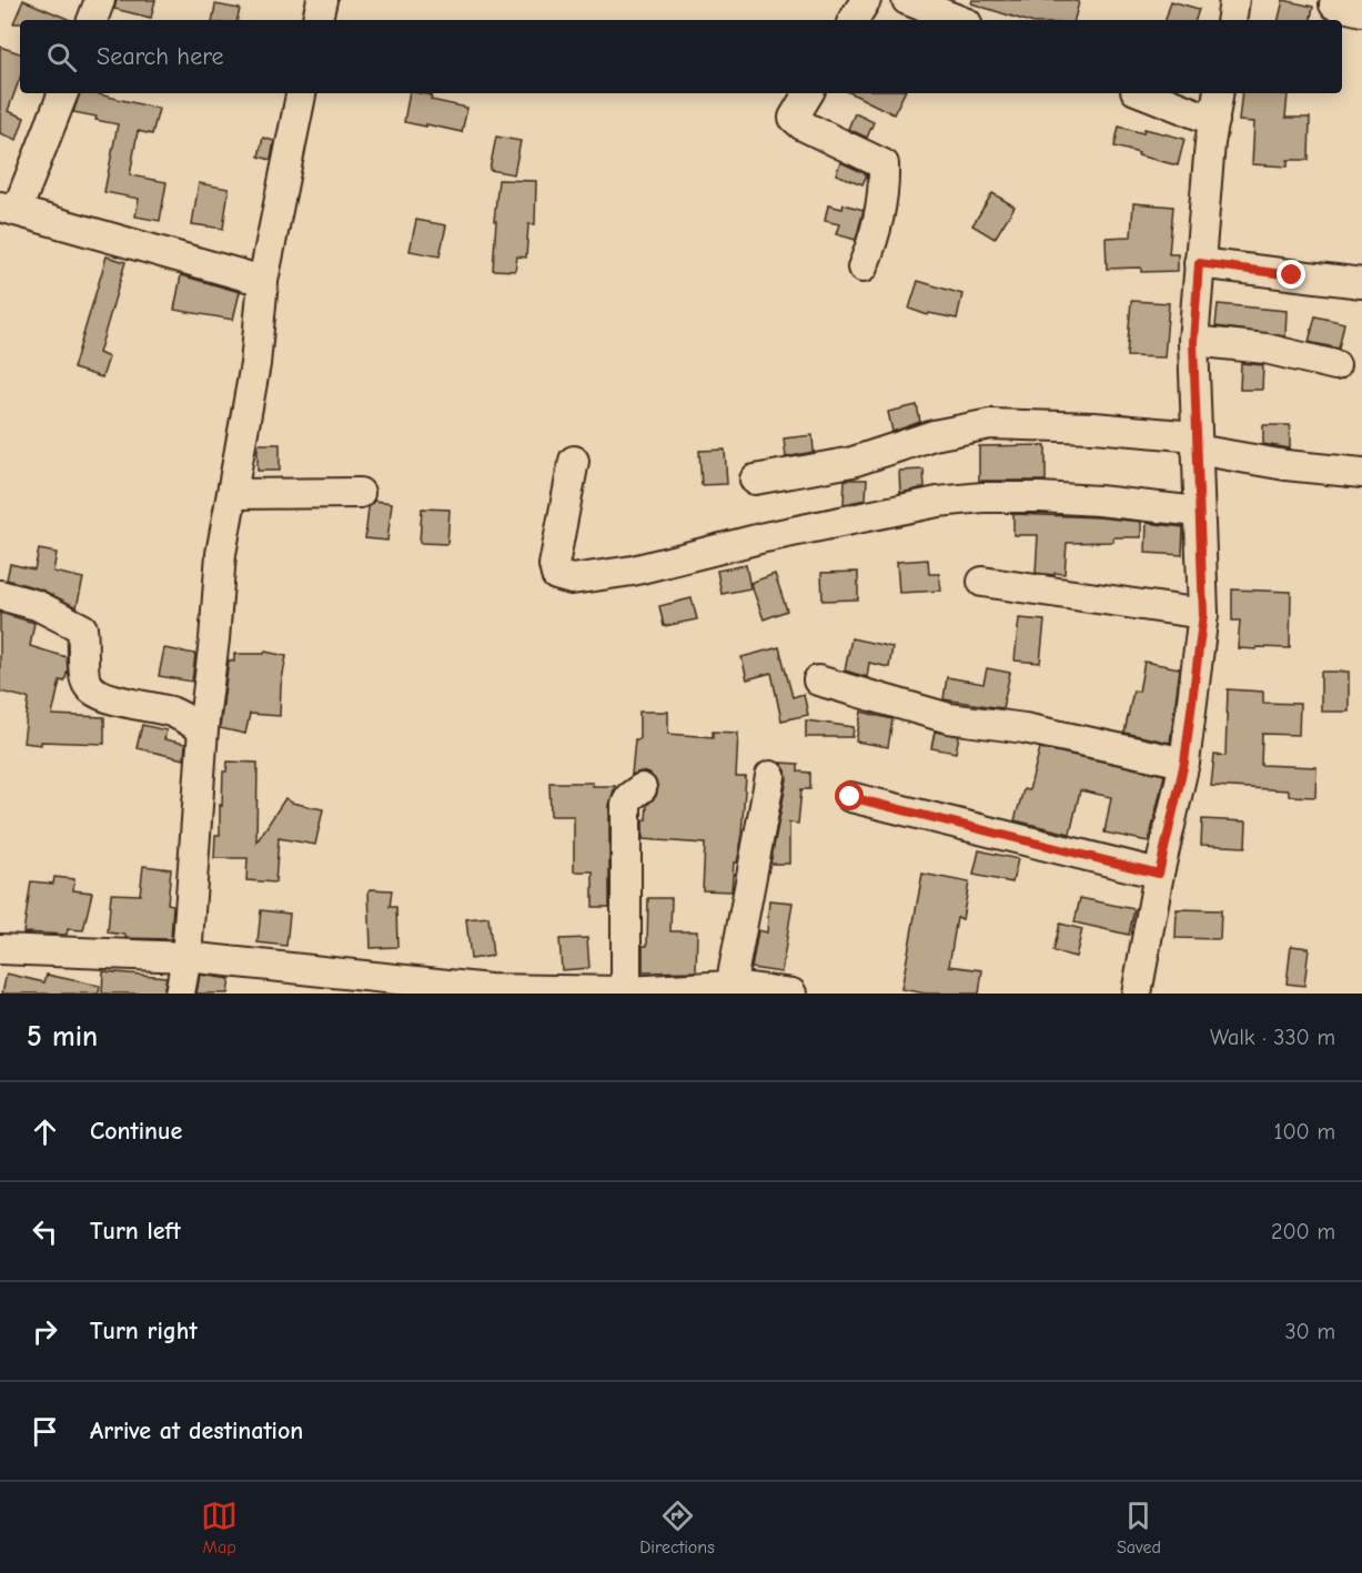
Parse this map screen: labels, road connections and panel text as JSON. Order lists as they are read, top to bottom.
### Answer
{
  "page": {
    "search": "Search here",
    "heading": ["5 min", "Walk · 330 m"],
    "list": [
      ["Continue", "100 m"],
      ["Turn left", "200 m"],
      ["Turn right", "30 m"],
      "Arrive at destination"
    ],
    "nav": ["Map", "Directions", "Saved"]
  }
}
